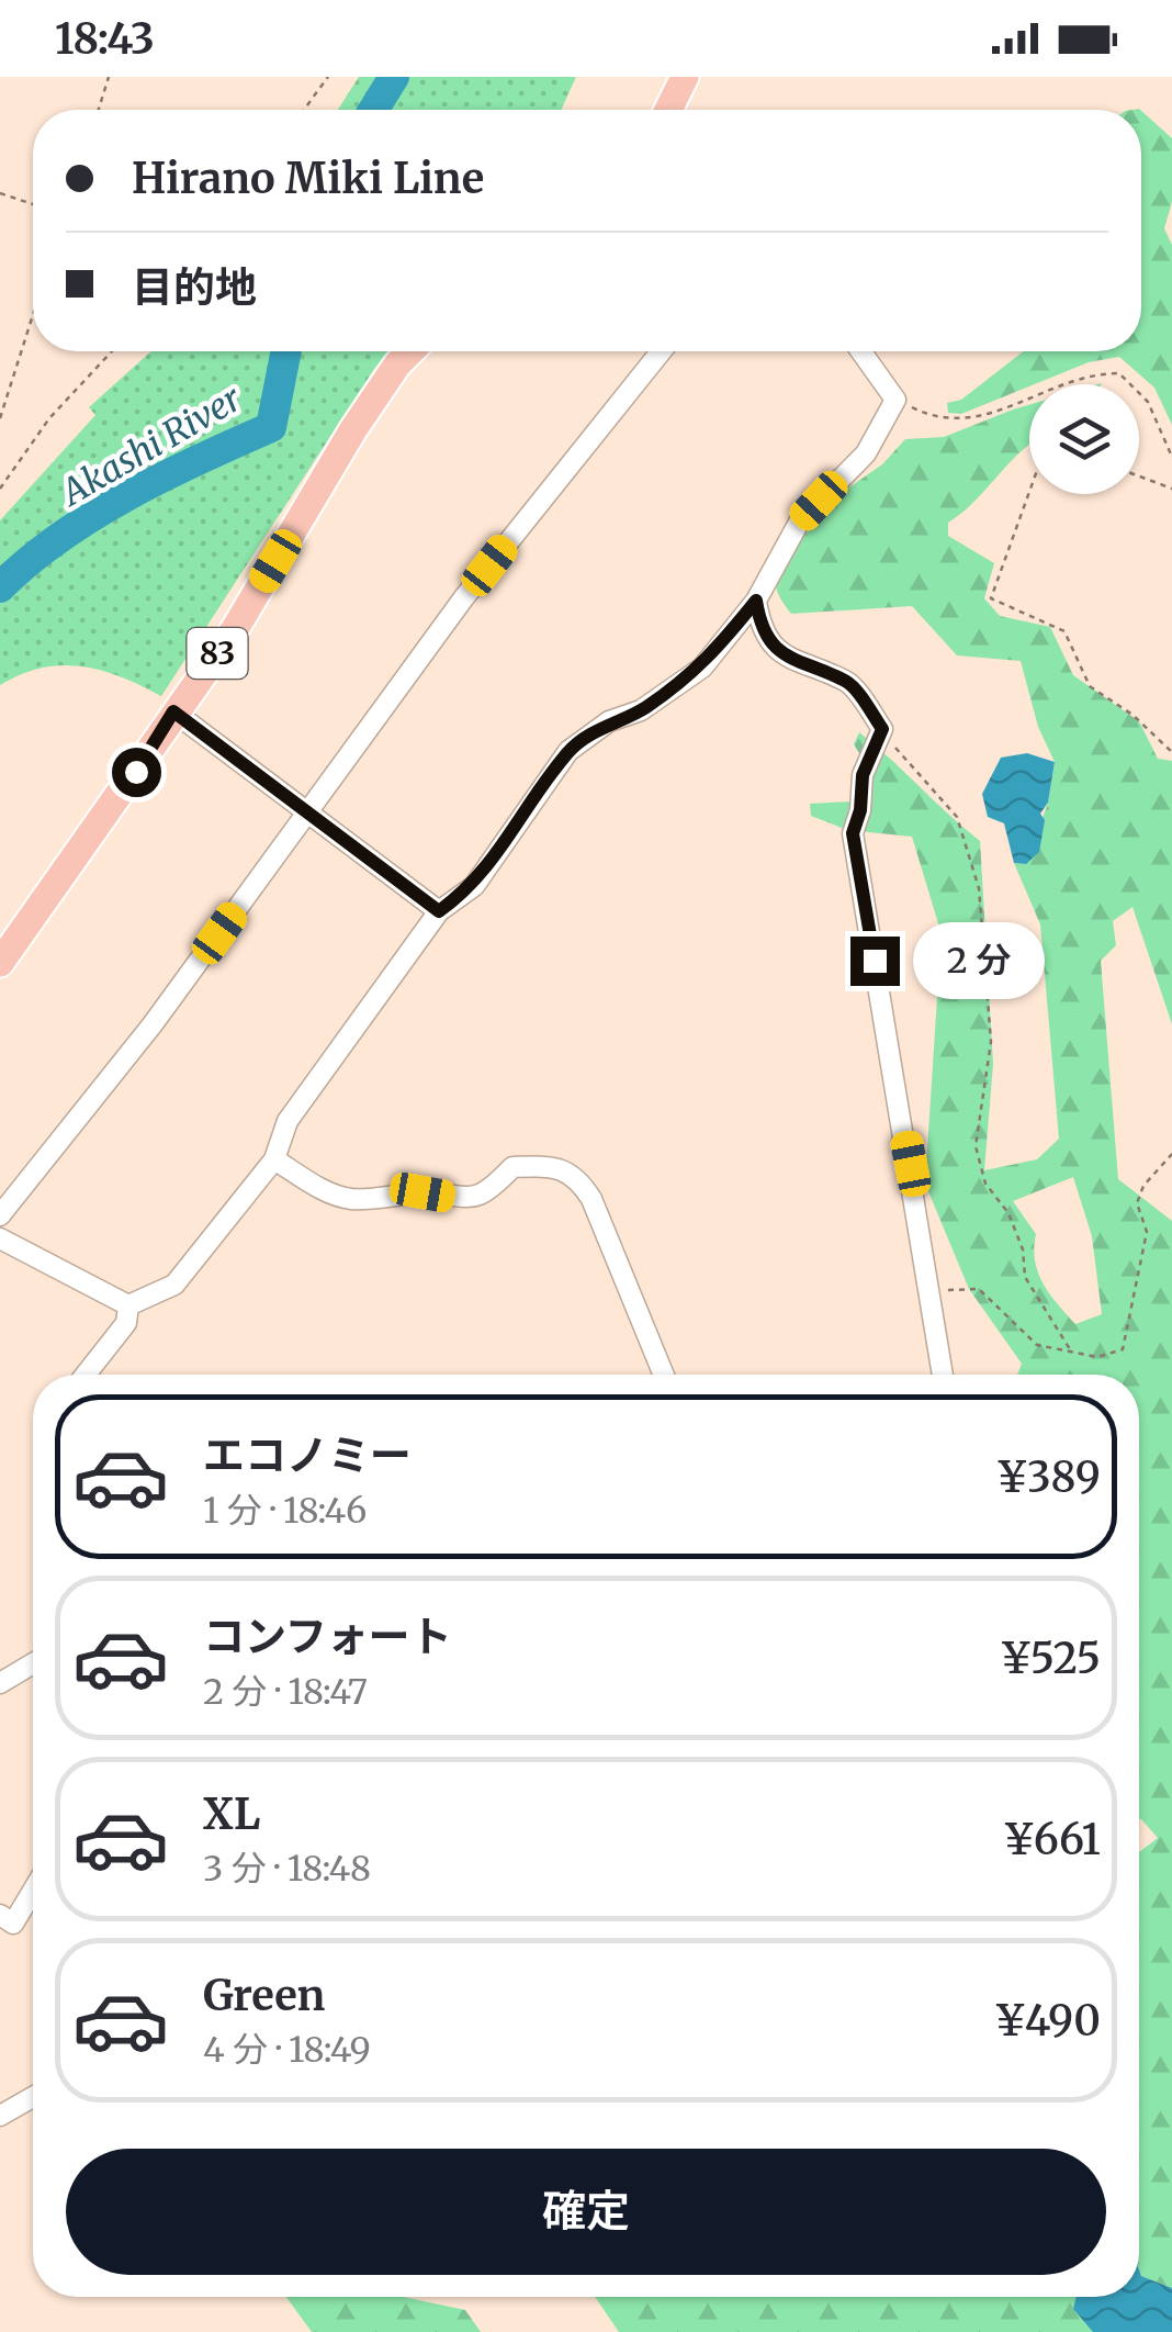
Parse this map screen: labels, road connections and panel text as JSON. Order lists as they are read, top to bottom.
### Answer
{
  "streets": {
    "main road": ["83"]
  },
  "water": ["Akashi River"],
  "page": {
    "status": "18:43",
    "banner": ["Hirano Miki Line", "目的地"],
    "bubble": "2 分",
    "list": [
      {
        "name": "エコノミー",
        "note": "1 分 · 18:46",
        "value": "¥389"
      },
      {
        "name": "コンフォート",
        "note": "2 分 · 18:47",
        "value": "¥525"
      },
      {
        "name": "XL",
        "note": "3 分 · 18:48",
        "value": "¥661"
      },
      {
        "name": "Green",
        "note": "4 分 · 18:49",
        "value": "¥490"
      }
    ],
    "buttons": "確定"
  }
}
